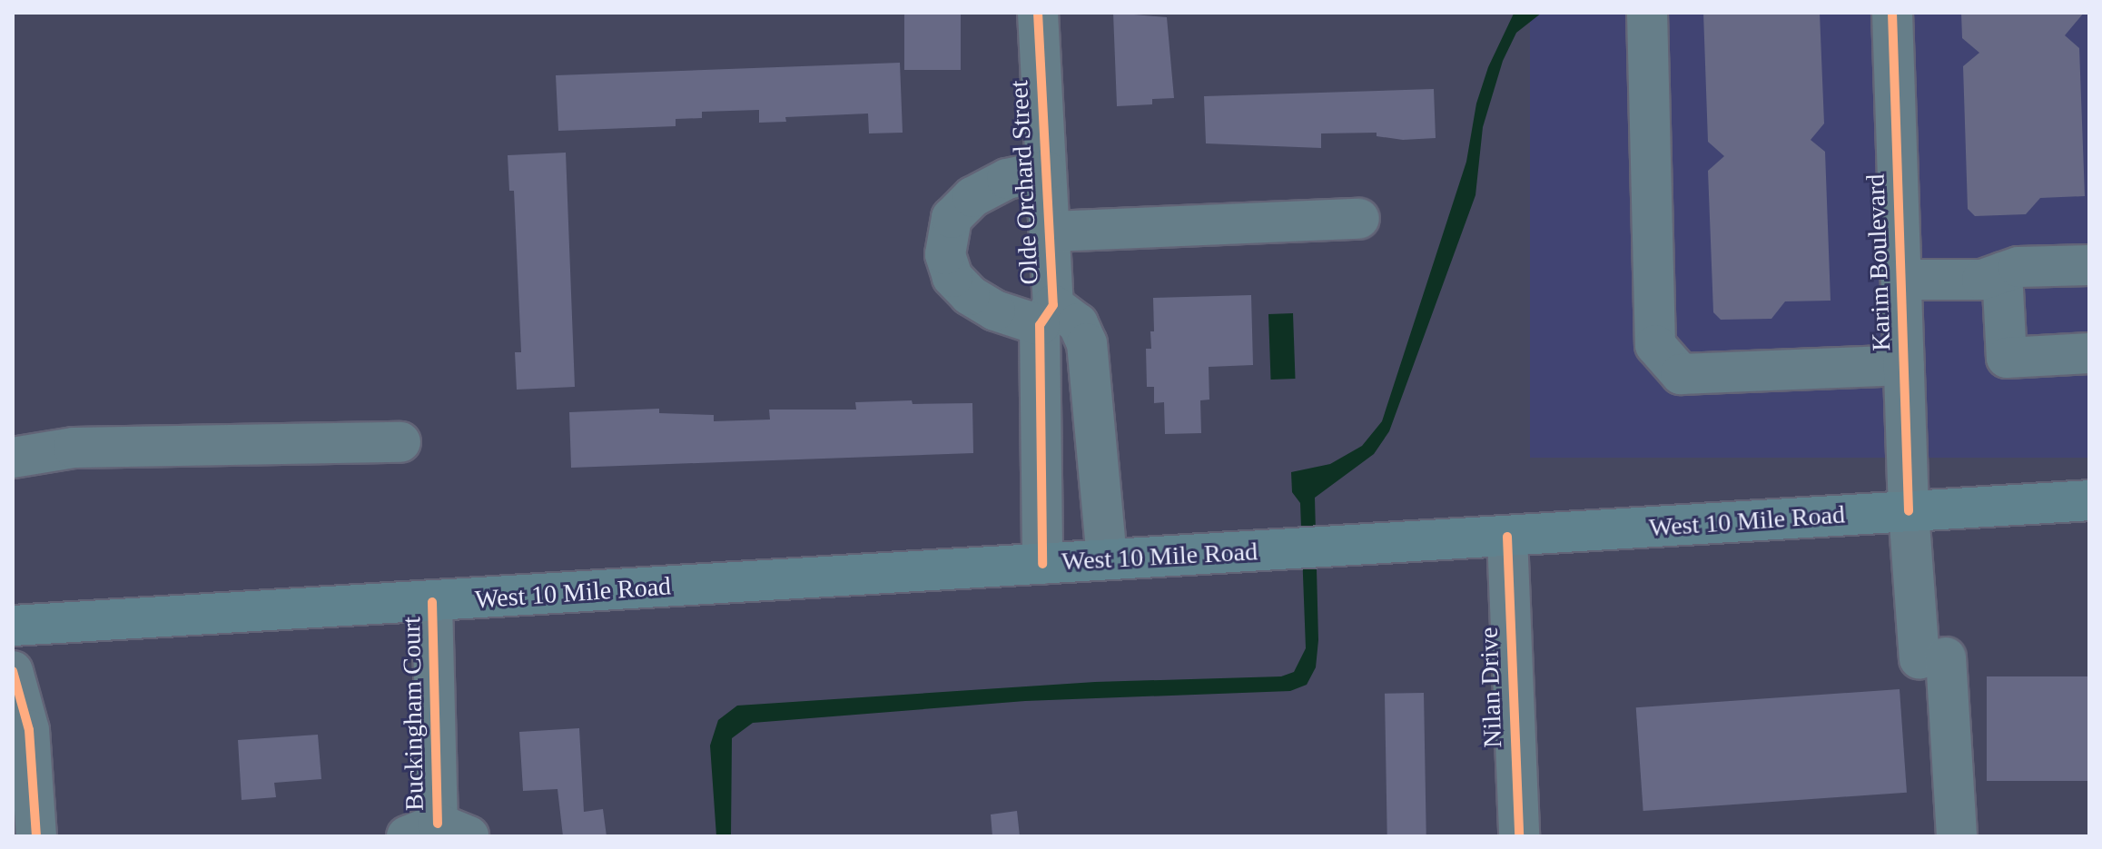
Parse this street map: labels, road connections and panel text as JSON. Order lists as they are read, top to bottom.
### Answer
{
  "streets": {
    "main road": ["West 10 Mile Road"],
    "street": [
      "Olde Orchard Street",
      "Karim Boulevard",
      "Nilan Drive",
      "Buckingham Court"
    ]
  },
  "crossings": [
    ["Olde Orchard Street", "West 10 Mile Road"],
    ["Karim Boulevard", "West 10 Mile Road"],
    ["West 10 Mile Road", "Nilan Drive"],
    ["West 10 Mile Road", "Buckingham Court"]
  ]
}
